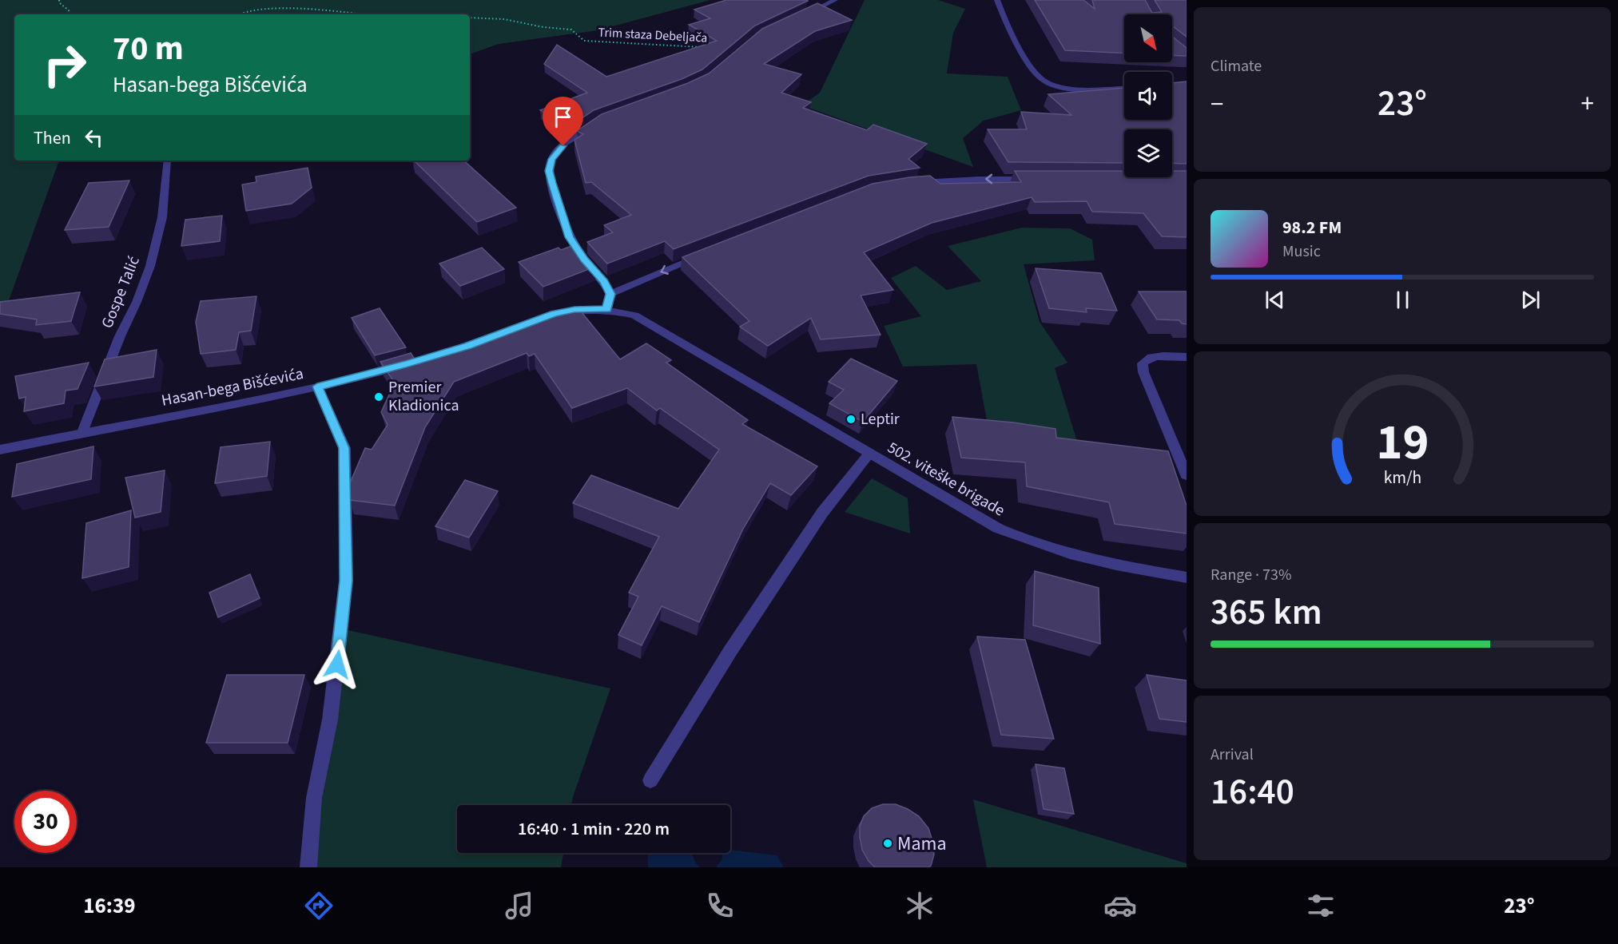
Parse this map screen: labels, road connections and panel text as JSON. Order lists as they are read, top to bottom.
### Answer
{
  "streets": {
    "street": ["Gospe Talić", "Hasan-bega Bišćevića", "502. viteške brigade"],
    "path": ["Trim staza Debeljača"]
  },
  "crossings": [
    ["Gospe Talić", "Hasan-bega Bišćevića"],
    ["Hasan-bega Bišćevića", "502. viteške brigade"]
  ],
  "places": ["Premier Kladionica", "Leptir", "Mama"],
  "north": "bottom right",
  "page": {
    "tile": [
      "Climate",
      ["Range · 73%", "365 km"],
      ["Arrival", "16:40"]
    ],
    "turn": ["70 m", "Hasan-bega Bišćevića"],
    "heat": ["−", "23°", "+"],
    "then": "Then",
    "song": ["98.2 FM", "Music"],
    "limit": "30",
    "trip": "16:40 · 1 min · 220 m",
    "tabs": ["16:39", "23°"],
    "gauge": ["19", "km/h"]
  }
}
